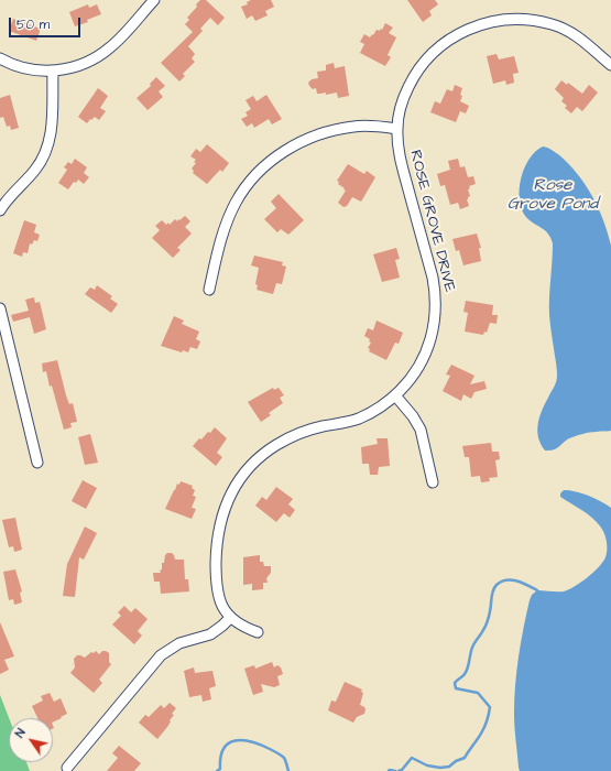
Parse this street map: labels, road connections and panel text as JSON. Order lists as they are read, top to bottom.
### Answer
{
  "streets": {
    "street": ["ROSE GROVE DRIVE"]
  },
  "water": ["Rose Grove Pond"],
  "scale_bar": "50 m",
  "north": "top left"
}
